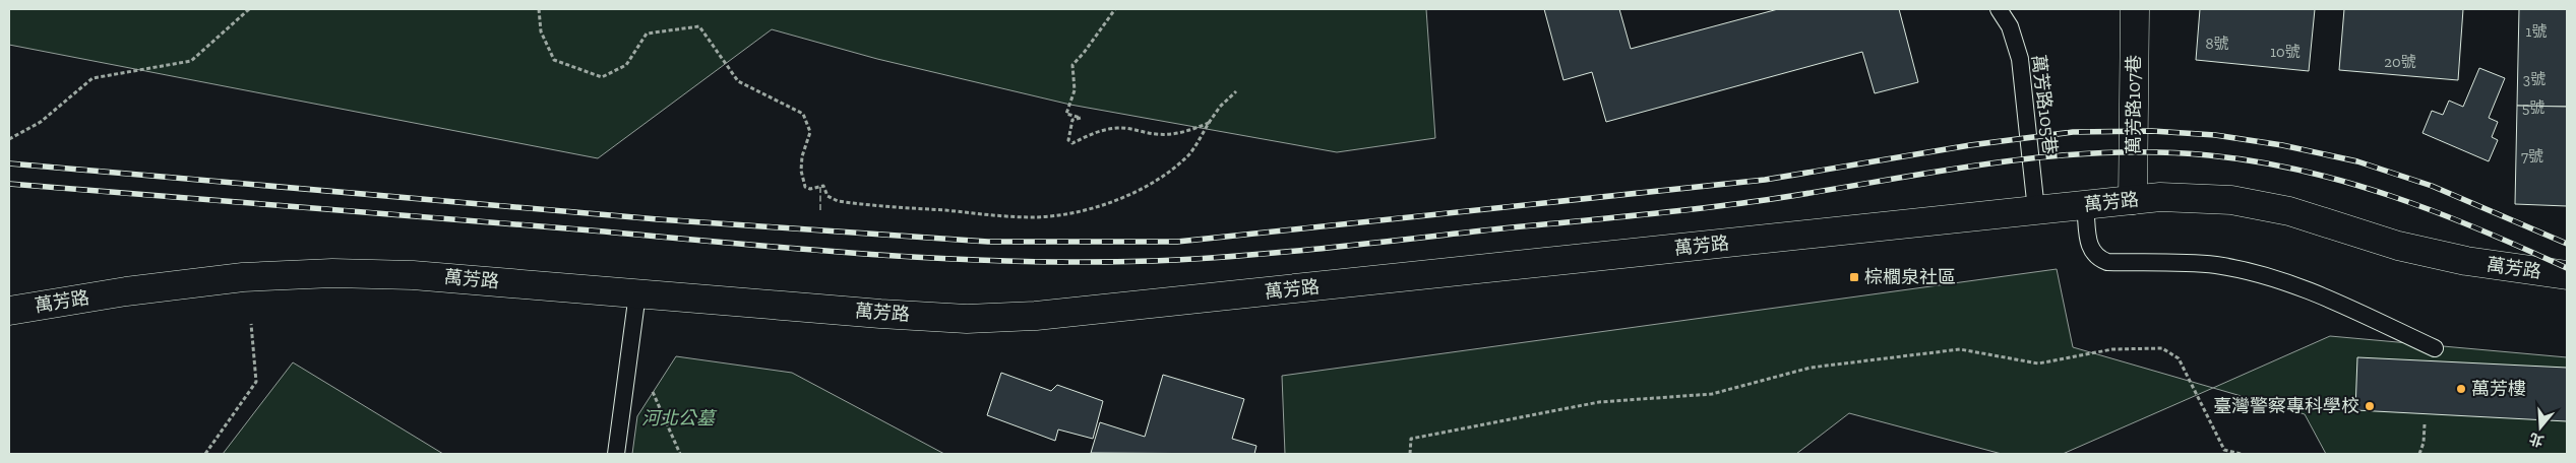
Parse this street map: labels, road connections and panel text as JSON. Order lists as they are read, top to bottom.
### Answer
{
  "streets": {
    "street": ["萬芳路107巷", "萬芳路"],
    "lane": ["萬芳路105巷"]
  },
  "crossings": [
    ["萬芳路105巷", "萬芳路"],
    ["萬芳路107巷", "萬芳路"]
  ],
  "parks": ["河北公墓"],
  "places": {
    "transit": ["棕櫚泉社區"],
    "other": ["萬芳樓", "臺灣警察專科學校"]
  },
  "house_numbers": [
    "1號",
    "8號",
    "10號",
    "20號",
    "3號",
    "5號",
    "7號"
  ],
  "north": "bottom"
}
